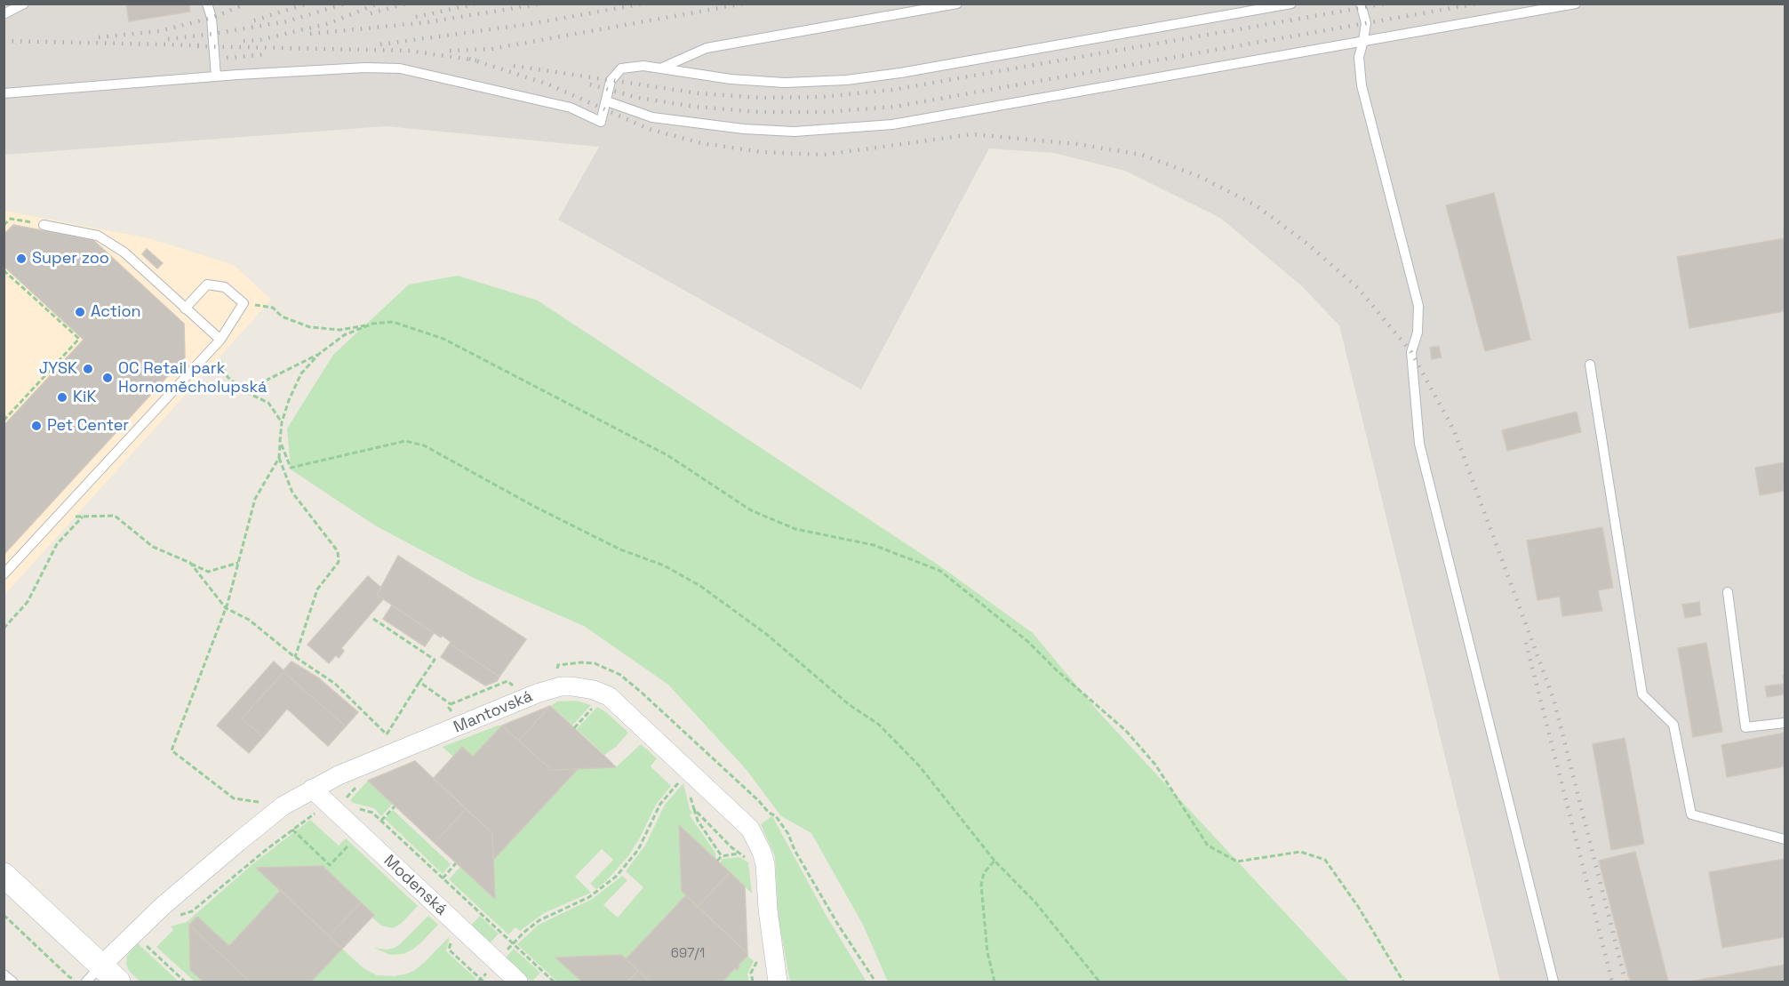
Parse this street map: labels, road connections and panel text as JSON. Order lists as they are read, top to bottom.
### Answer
{
  "streets": {
    "street": ["Mantovská", "Modenská"]
  },
  "crossings": [
    ["Mantovská", "Modenská"]
  ],
  "places": [
    "Super zoo",
    "Action",
    "JYSK",
    "OC Retail park Hornoměcholupská",
    "KiK",
    "Pet Center"
  ],
  "house_numbers": ["697/1"]
}
